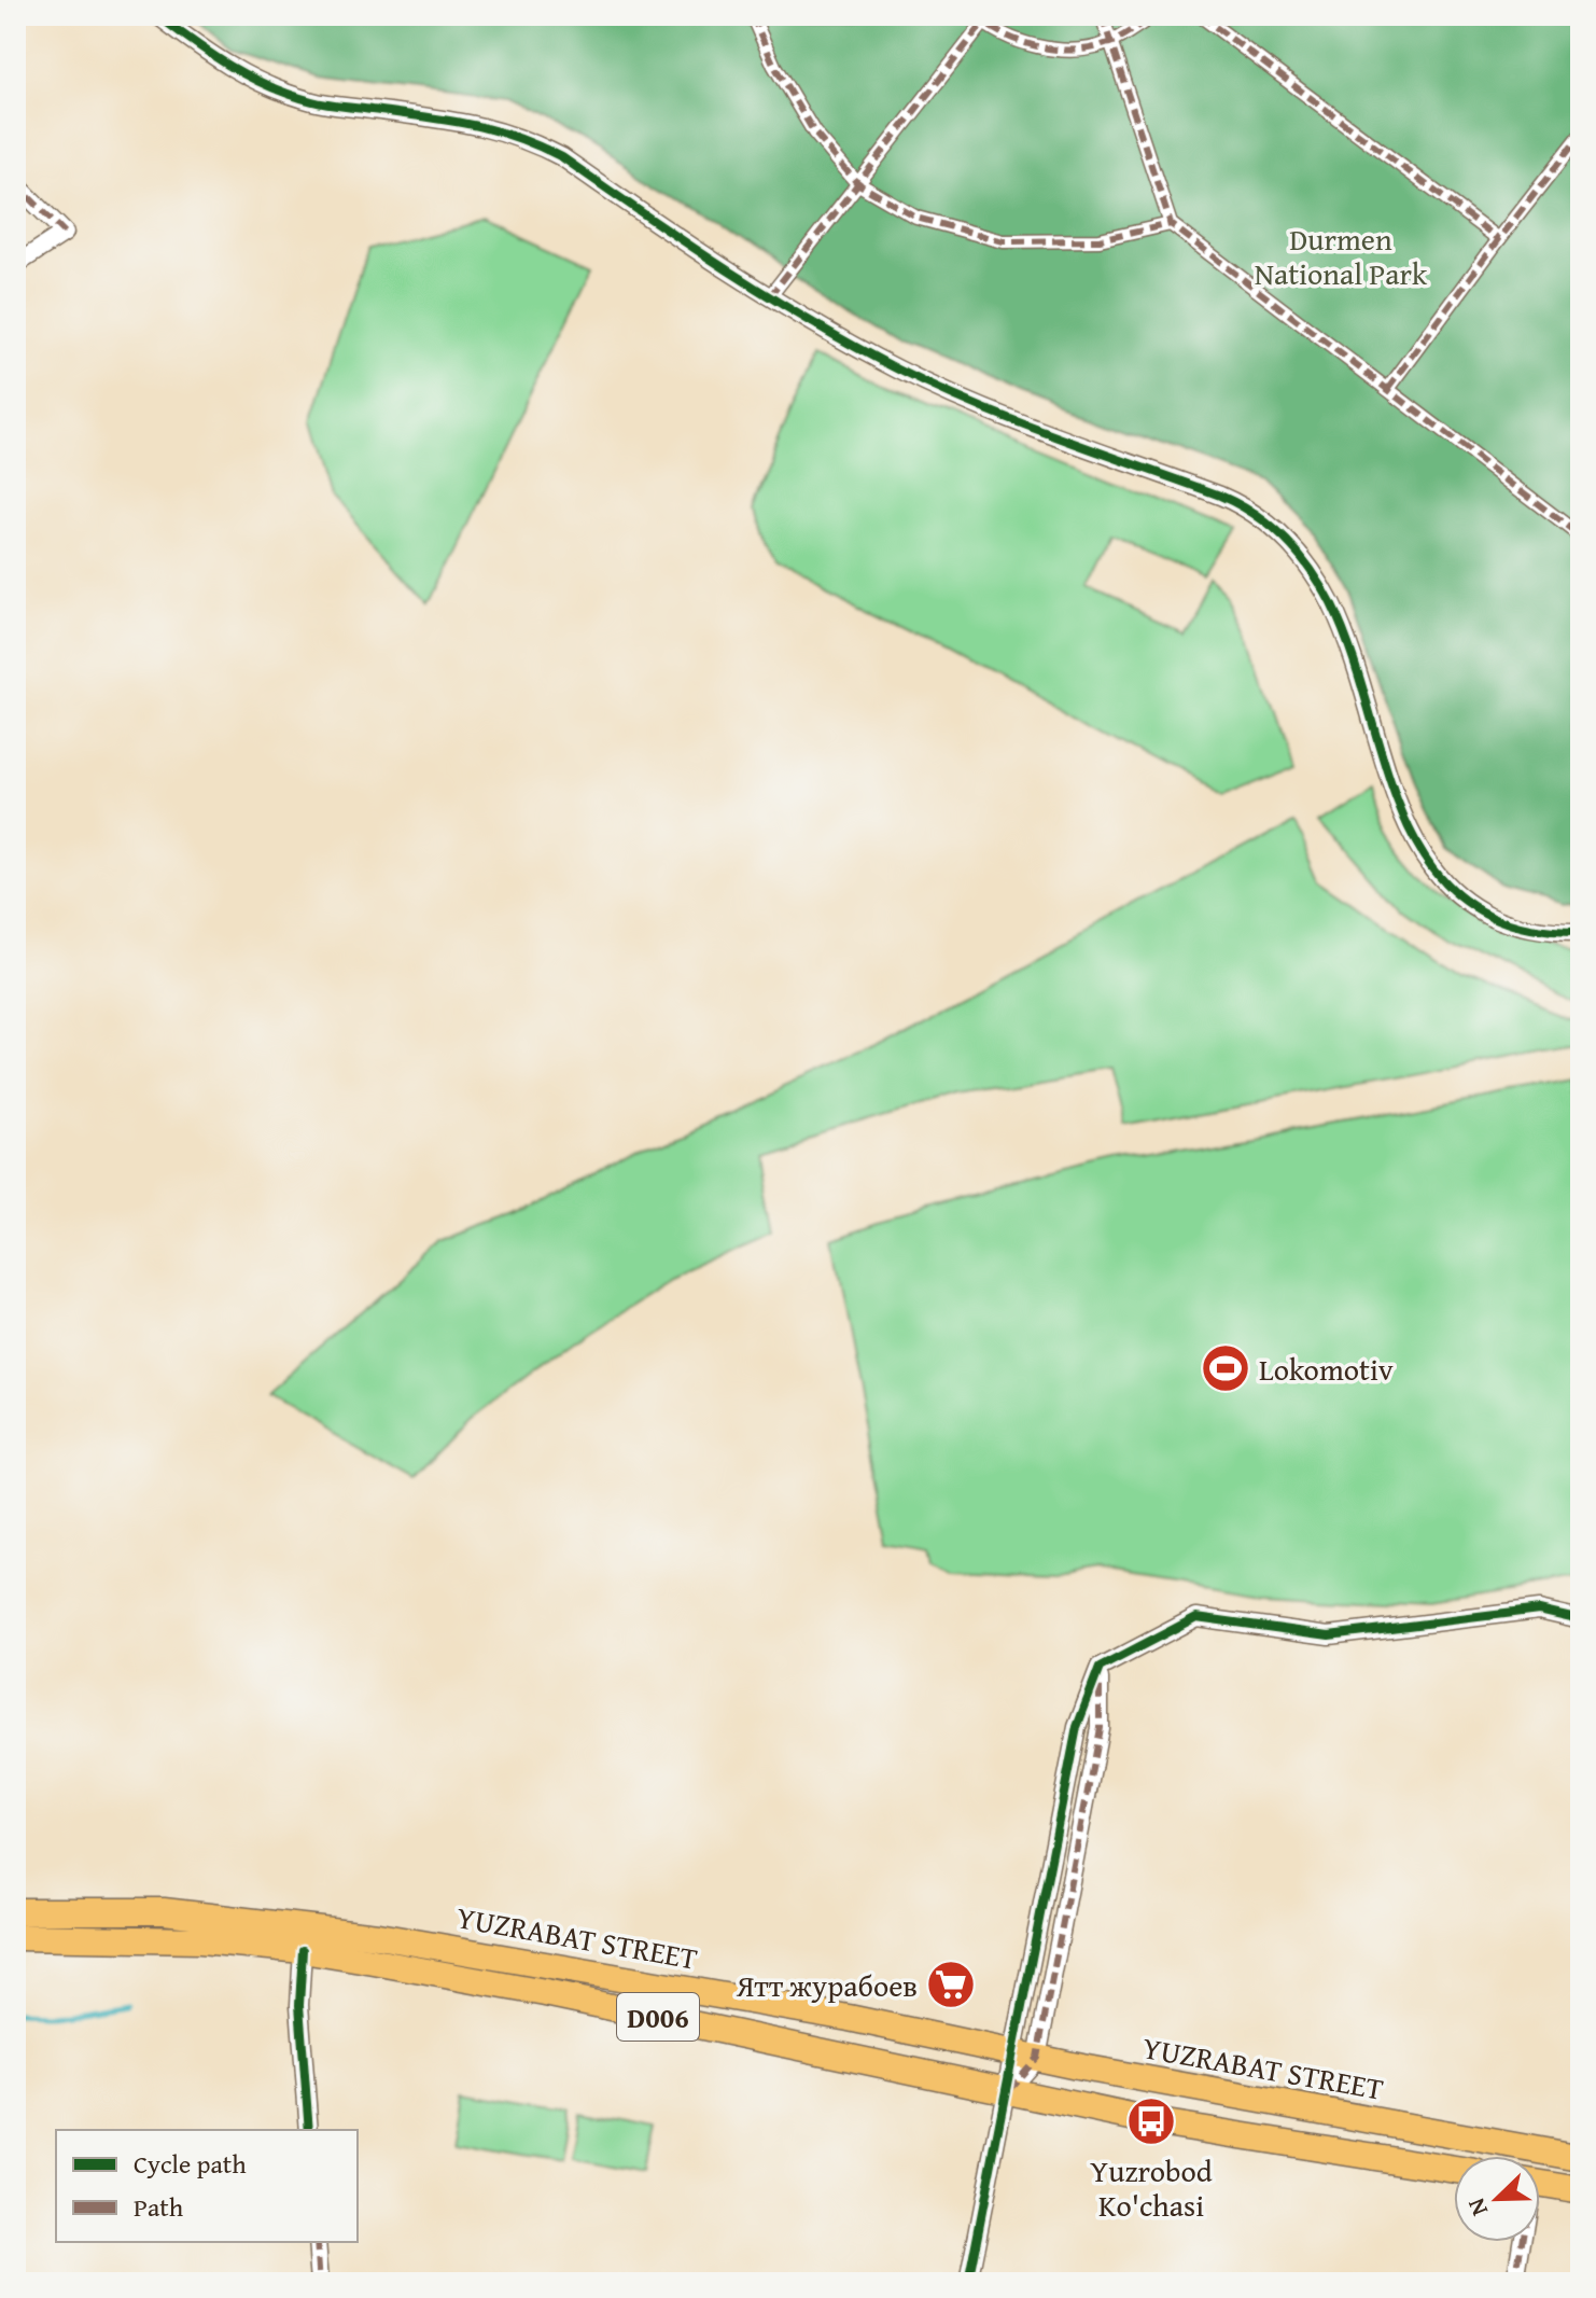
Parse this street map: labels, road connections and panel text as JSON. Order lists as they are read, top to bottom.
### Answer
{
  "streets": {
    "main road": ["YUZRABAT STREET", "D006"]
  },
  "parks": ["Durmen National Park"],
  "places": {
    "sports": ["Lokomotiv"],
    "supermarket": ["Ятт журабоев"],
    "bus stop": ["Yuzrobod Ko'chasi"]
  },
  "legend": ["Cycle path", "Path"],
  "north": "bottom left"
}
